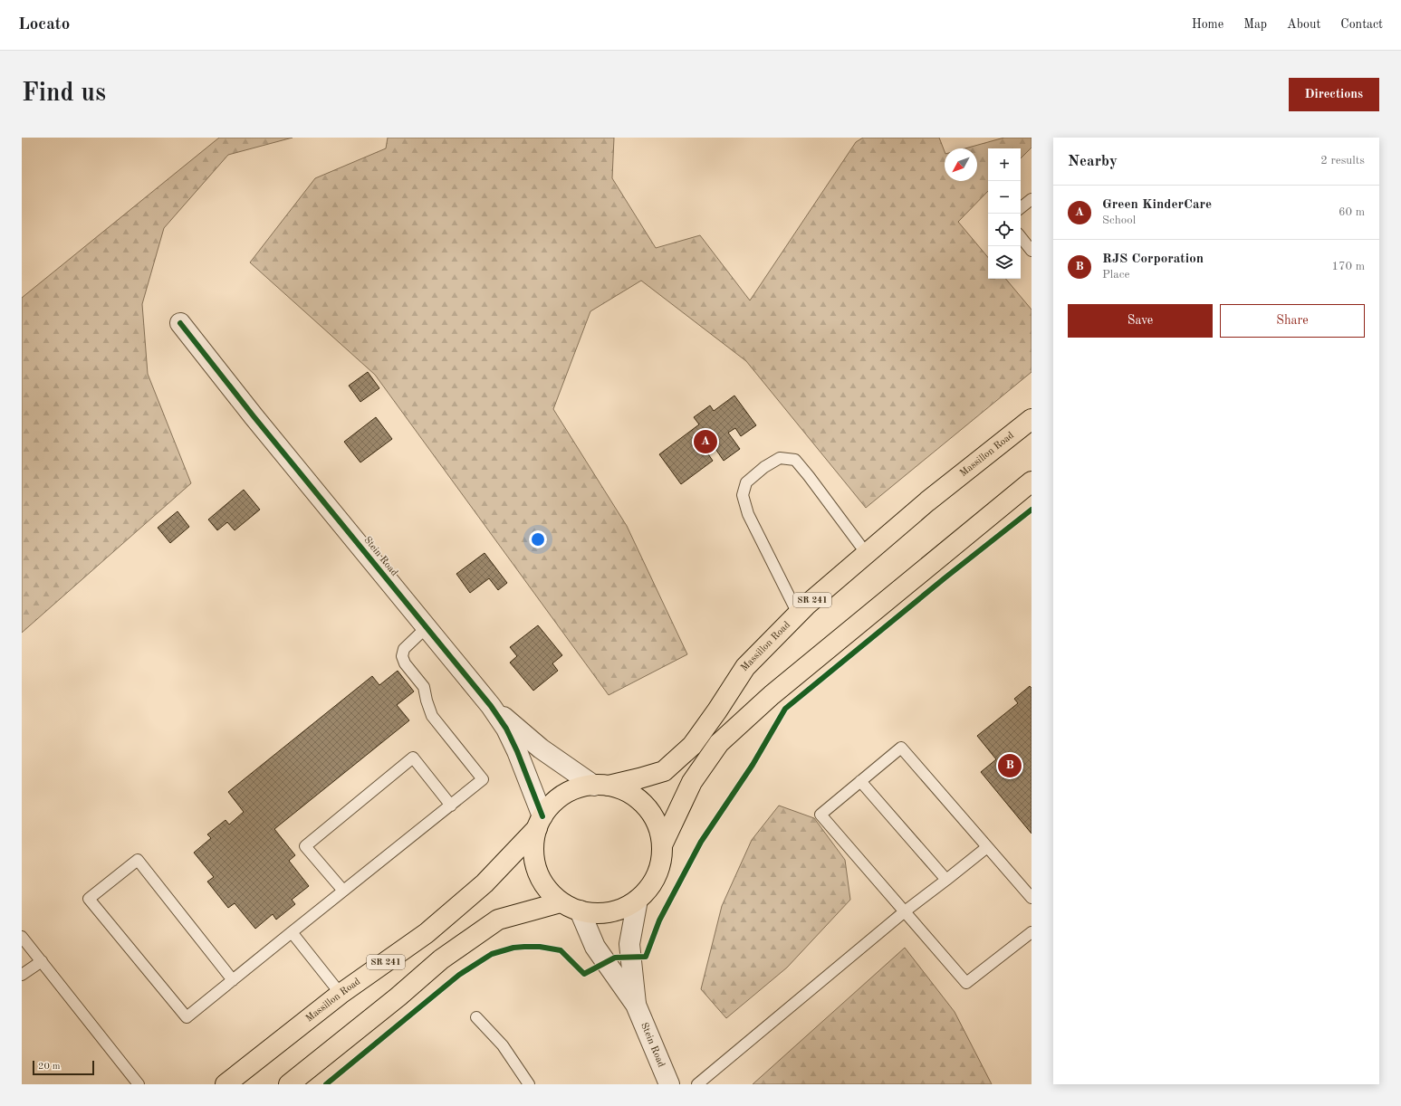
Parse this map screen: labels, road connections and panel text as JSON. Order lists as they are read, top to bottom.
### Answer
{
  "streets": {
    "main road": ["Massillon Road", "SR 241"],
    "street": ["Stein Road"]
  },
  "crossings": [
    ["Massillon Road", "Stein Road"],
    ["Massillon Road", "SR 241"],
    ["Stein Road", "SR 241"]
  ],
  "scale_bar": "20 m",
  "north": "bottom left",
  "page": {
    "header": "Locato",
    "nav": [
      "Home",
      "Map",
      "About",
      "Contact"
    ],
    "buttons": [
      "Directions",
      ["Save", "Share"]
    ],
    "title": "Find us",
    "heading": ["Nearby", "2 results"],
    "map_buttons": ["+", "−"],
    "list": [
      {
        "mark": "A",
        "name": "Green KinderCare",
        "note": "School",
        "value": "60 m"
      },
      {
        "mark": "B",
        "name": "RJS Corporation",
        "note": "Place",
        "value": "170 m"
      }
    ],
    "pins": ["A", "B"],
    "scale": "20 m"
  }
}
